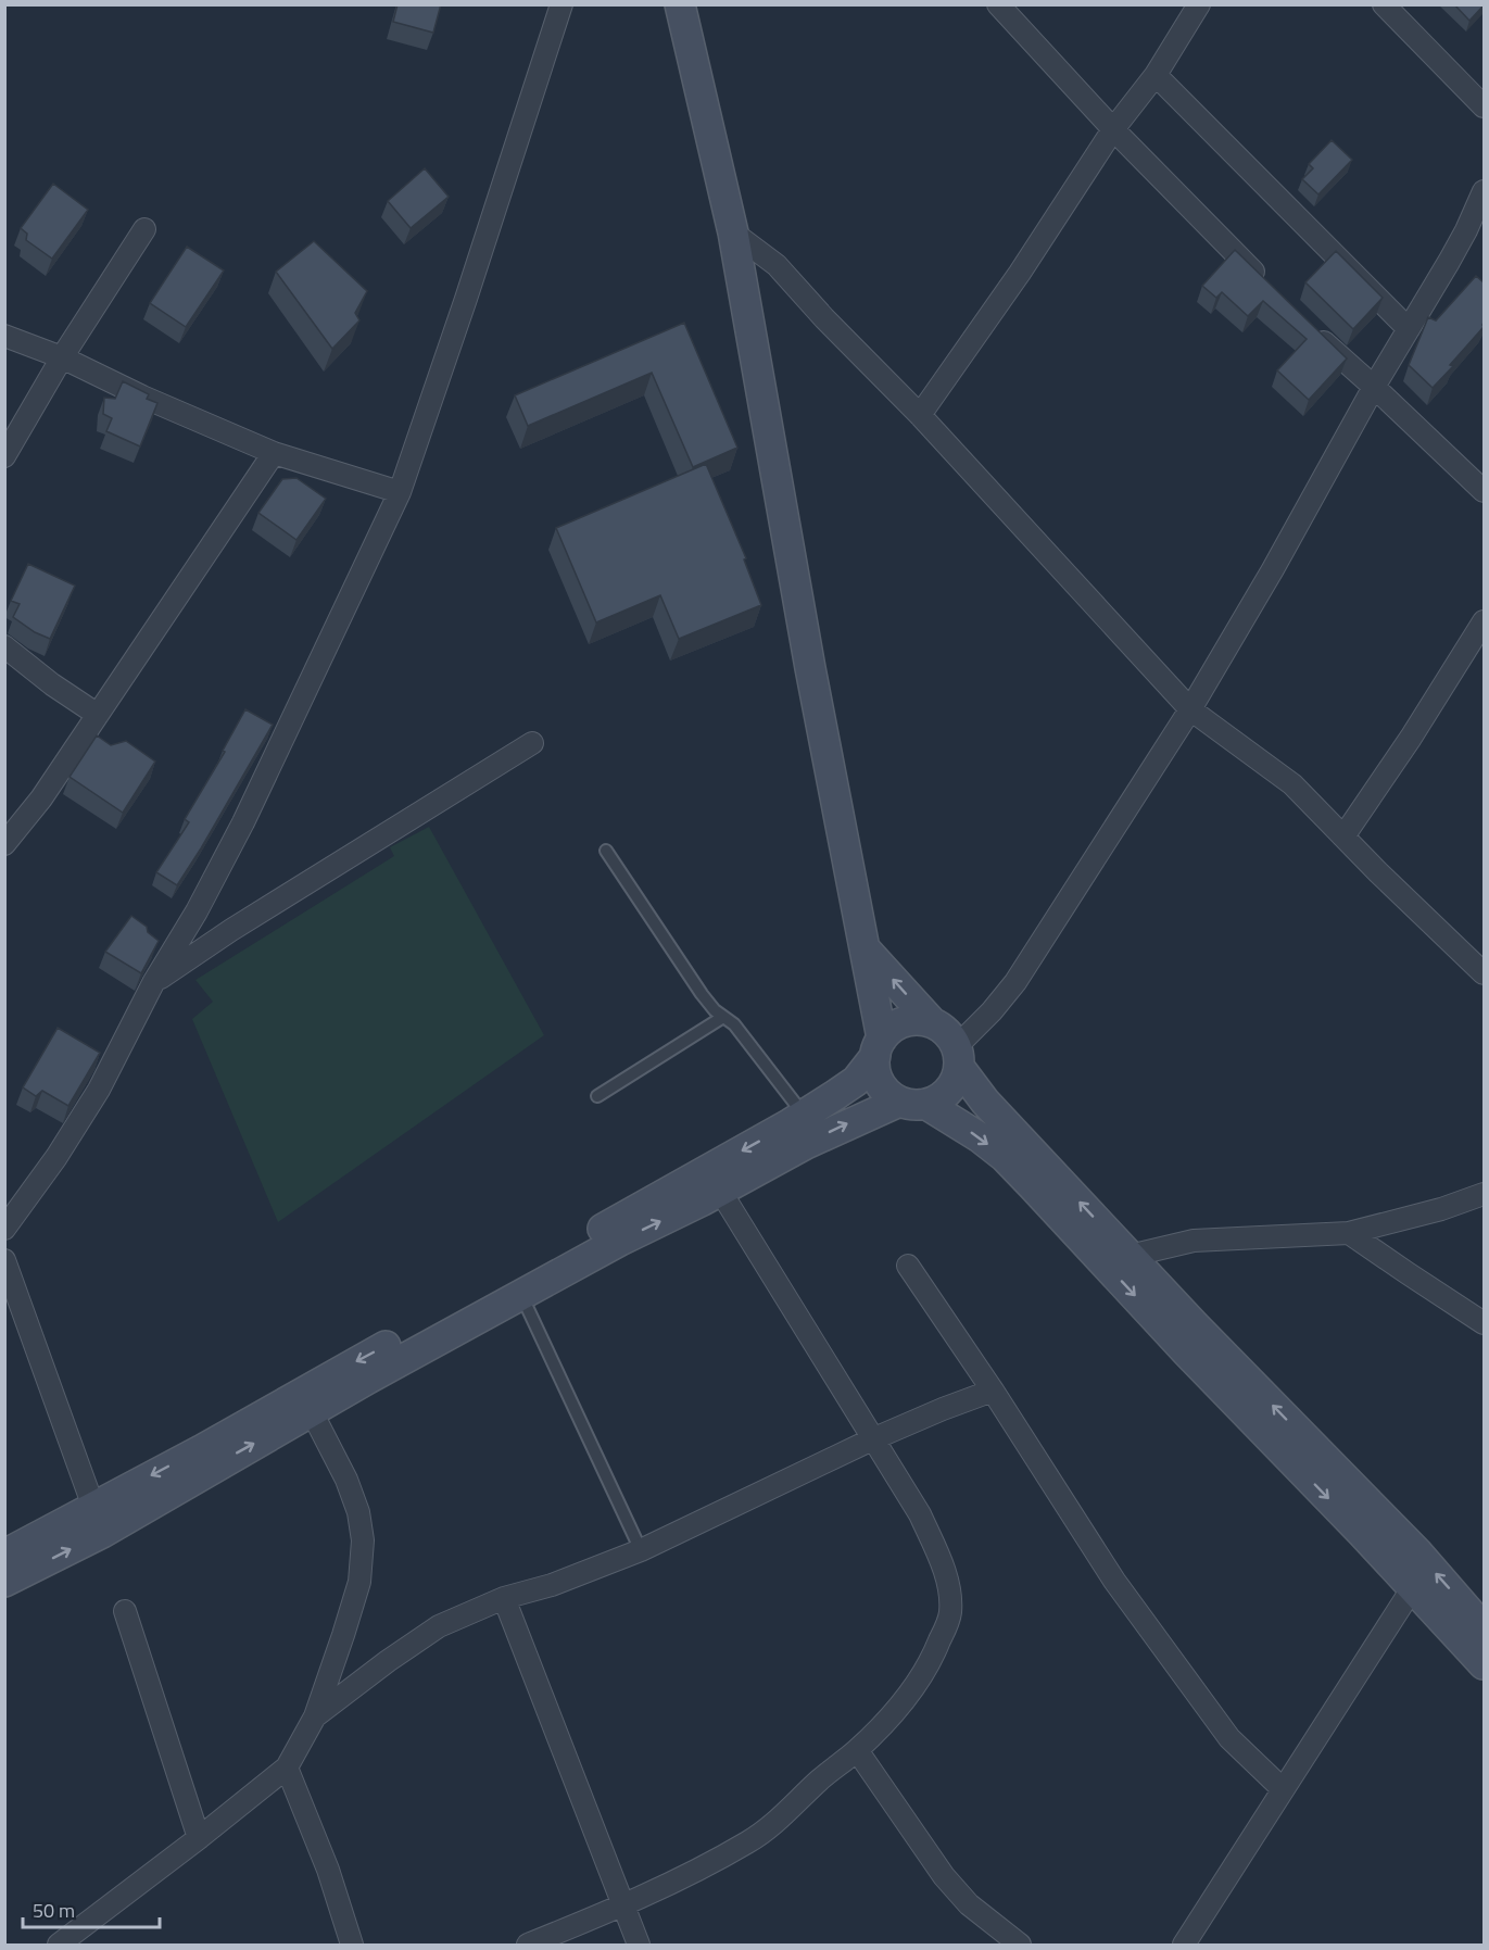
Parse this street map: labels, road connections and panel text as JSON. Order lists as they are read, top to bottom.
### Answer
{
  "scale_bar": "50 m"
}
